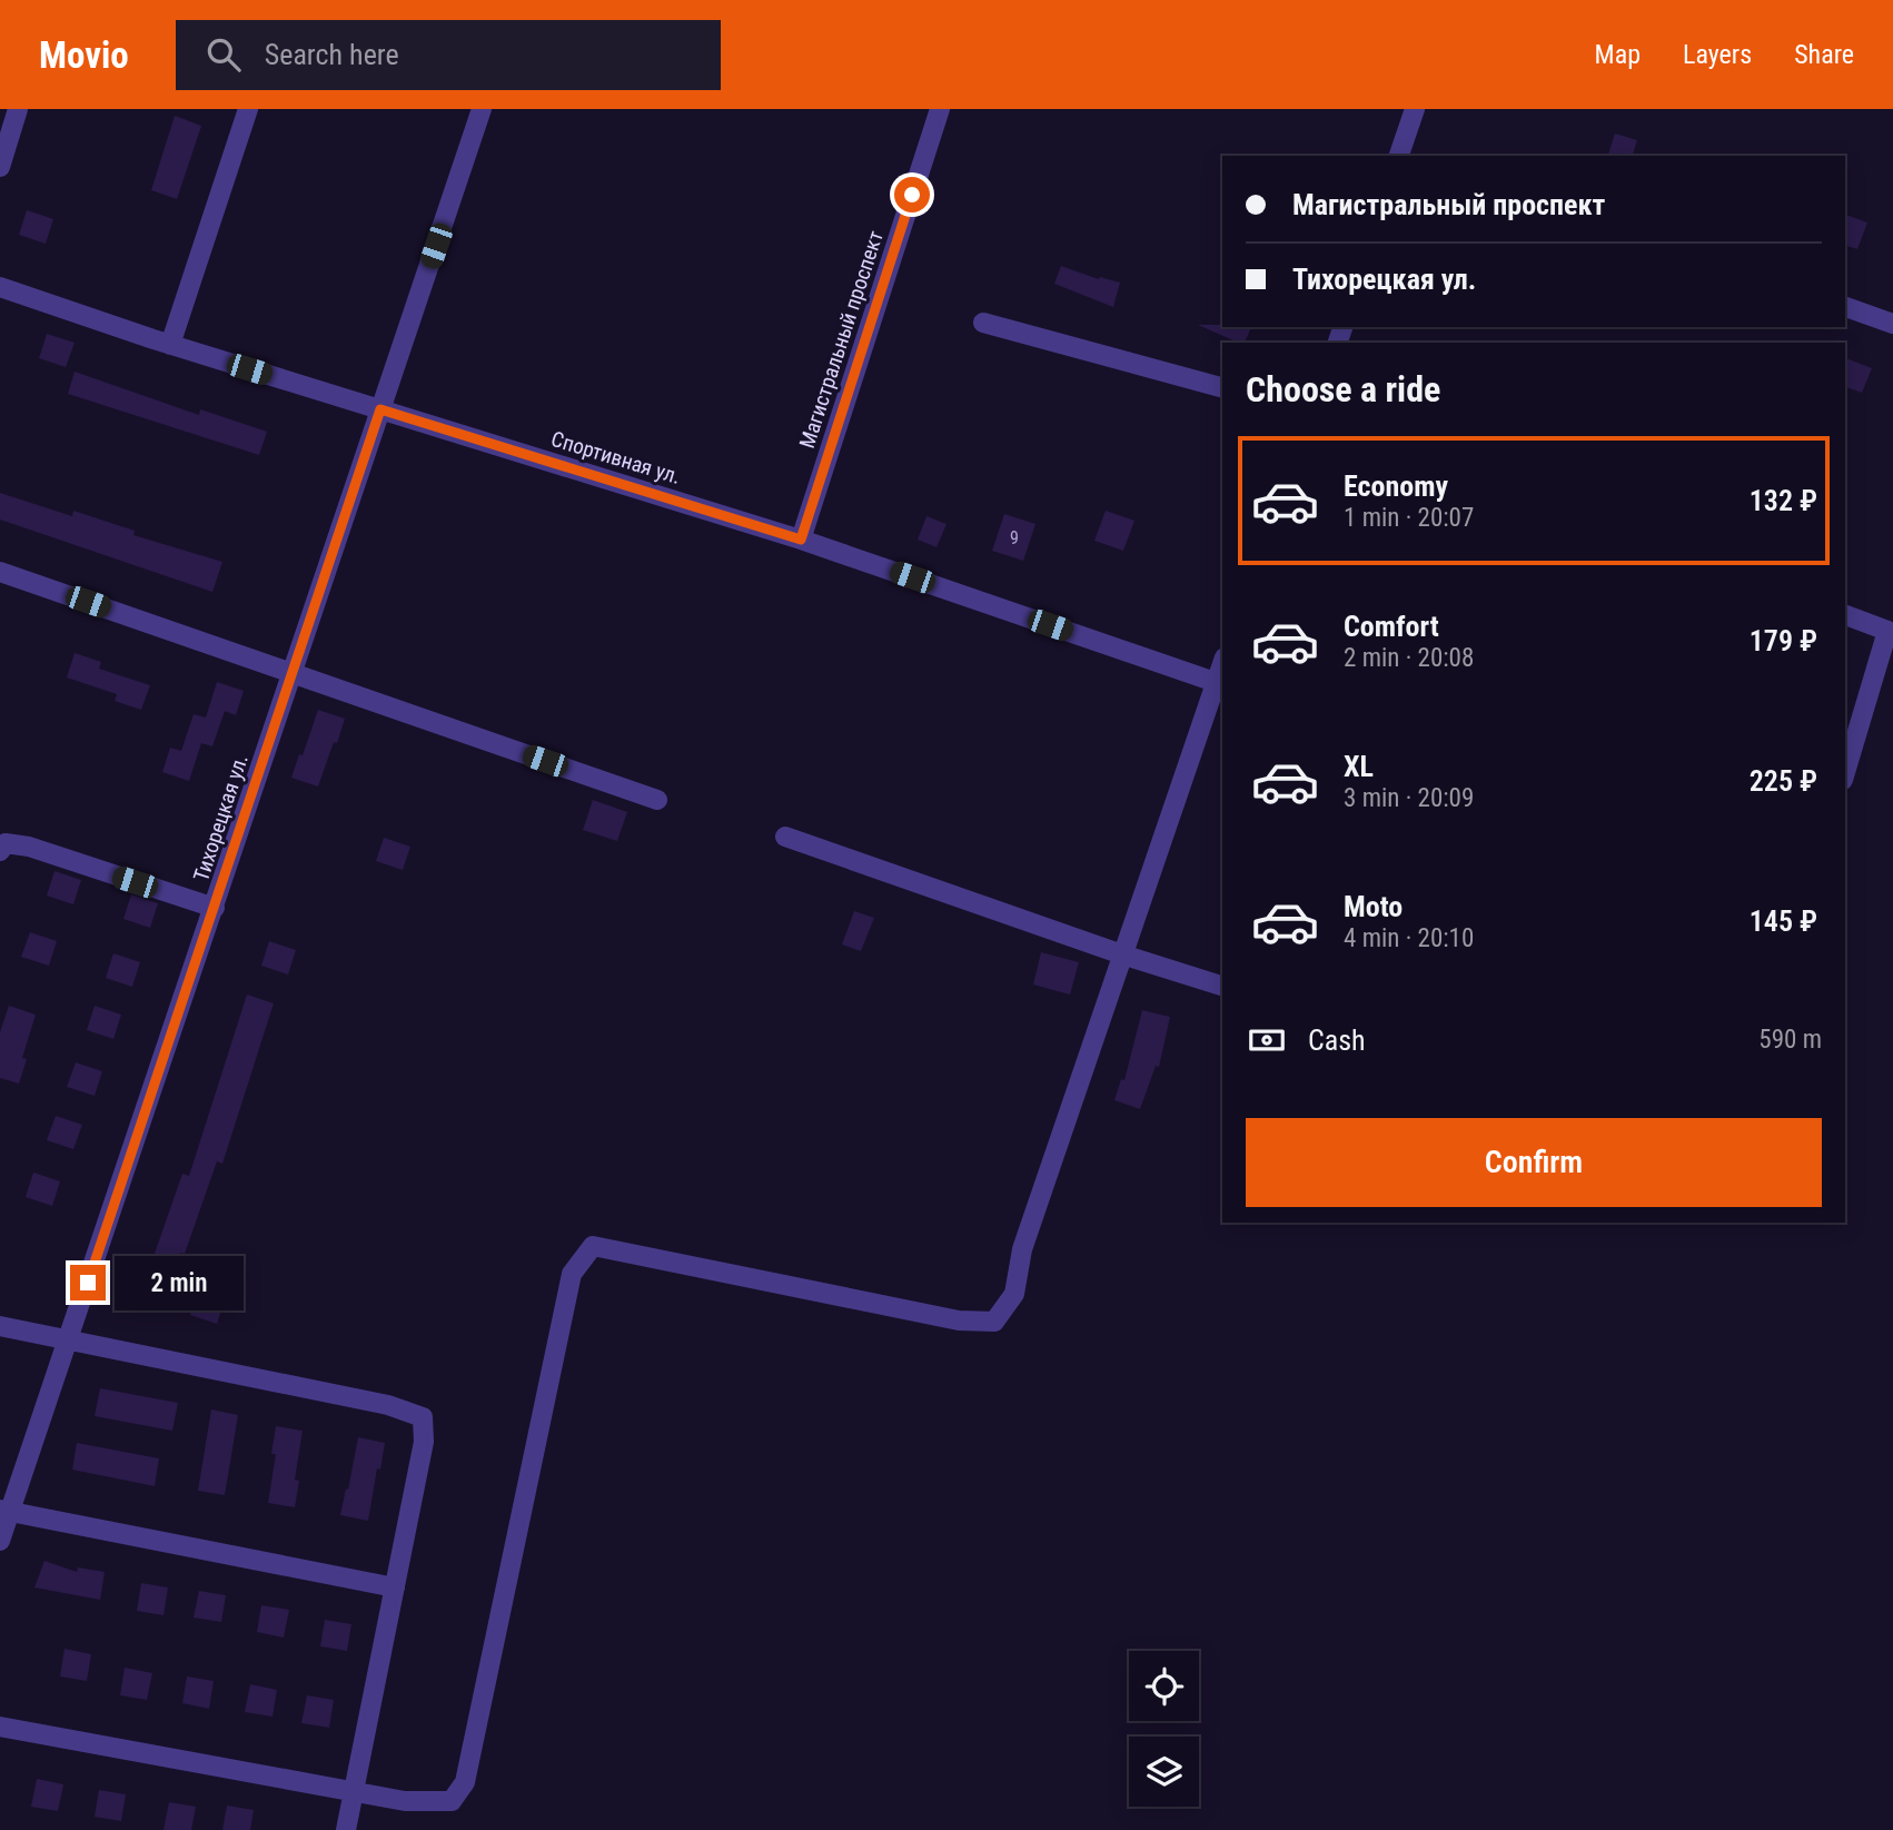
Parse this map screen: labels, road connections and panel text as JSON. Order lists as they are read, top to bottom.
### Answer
{
  "streets": {
    "street": ["Магистральный проспект", "Спортивная ул.", "Тихорецкая ул."]
  },
  "crossings": [
    ["Магистральный проспект", "Спортивная ул."],
    ["Спортивная ул.", "Тихорецкая ул."]
  ],
  "house_numbers": ["9"],
  "page": {
    "header": "Movio",
    "search": "Search here",
    "nav": ["Map", "Layers", "Share"],
    "banner": ["Магистральный проспект", "Тихорецкая ул."],
    "heading": "Choose a ride",
    "list": [
      {
        "name": "Economy",
        "note": "1 min · 20:07",
        "value": "132 ₽"
      },
      {
        "name": "Comfort",
        "note": "2 min · 20:08",
        "value": "179 ₽"
      },
      {
        "name": "XL",
        "note": "3 min · 20:09",
        "value": "225 ₽"
      },
      {
        "name": "Moto",
        "note": "4 min · 20:10",
        "value": "145 ₽"
      }
    ],
    "pay": ["Cash", "590 m"],
    "buttons": "Confirm",
    "bubble": "2 min"
  }
}
